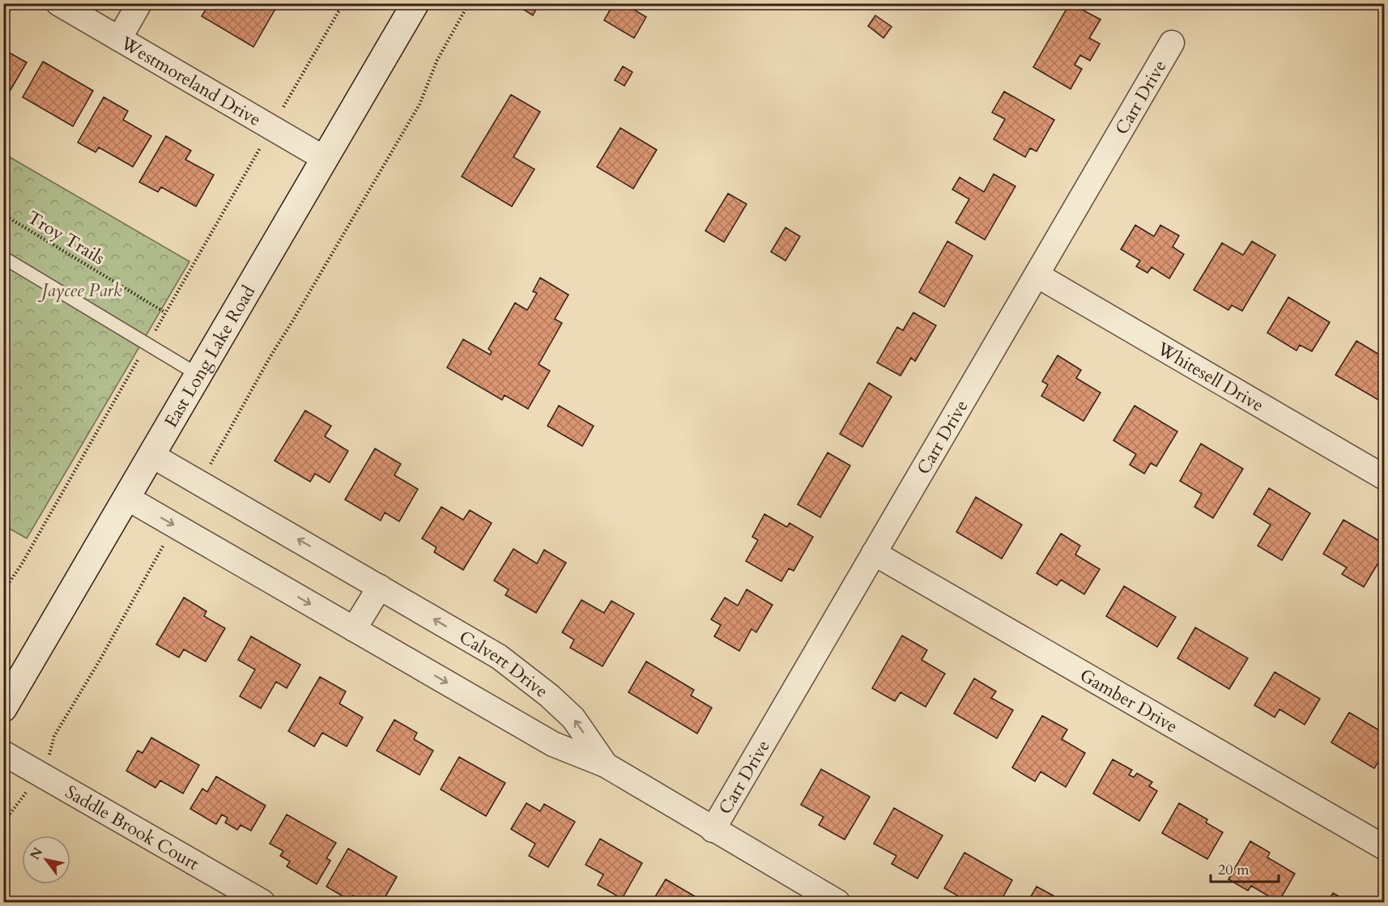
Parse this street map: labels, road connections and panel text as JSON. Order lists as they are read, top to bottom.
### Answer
{
  "streets": {
    "main road": ["East Long Lake Road"],
    "street": [
      "Westmoreland Drive",
      "Carr Drive",
      "Whitesell Drive",
      "Calvert Drive",
      "Gamber Drive",
      "Saddle Brook Court"
    ],
    "path": ["Troy Trails"]
  },
  "crossings": [
    ["Westmoreland Drive", "East Long Lake Road"],
    ["Carr Drive", "Whitesell Drive"],
    ["Carr Drive", "Calvert Drive"],
    ["Carr Drive", "Gamber Drive"],
    ["East Long Lake Road", "Calvert Drive"]
  ],
  "parks": ["Jaycee Park"],
  "scale_bar": "20 m",
  "north": "top left"
}
